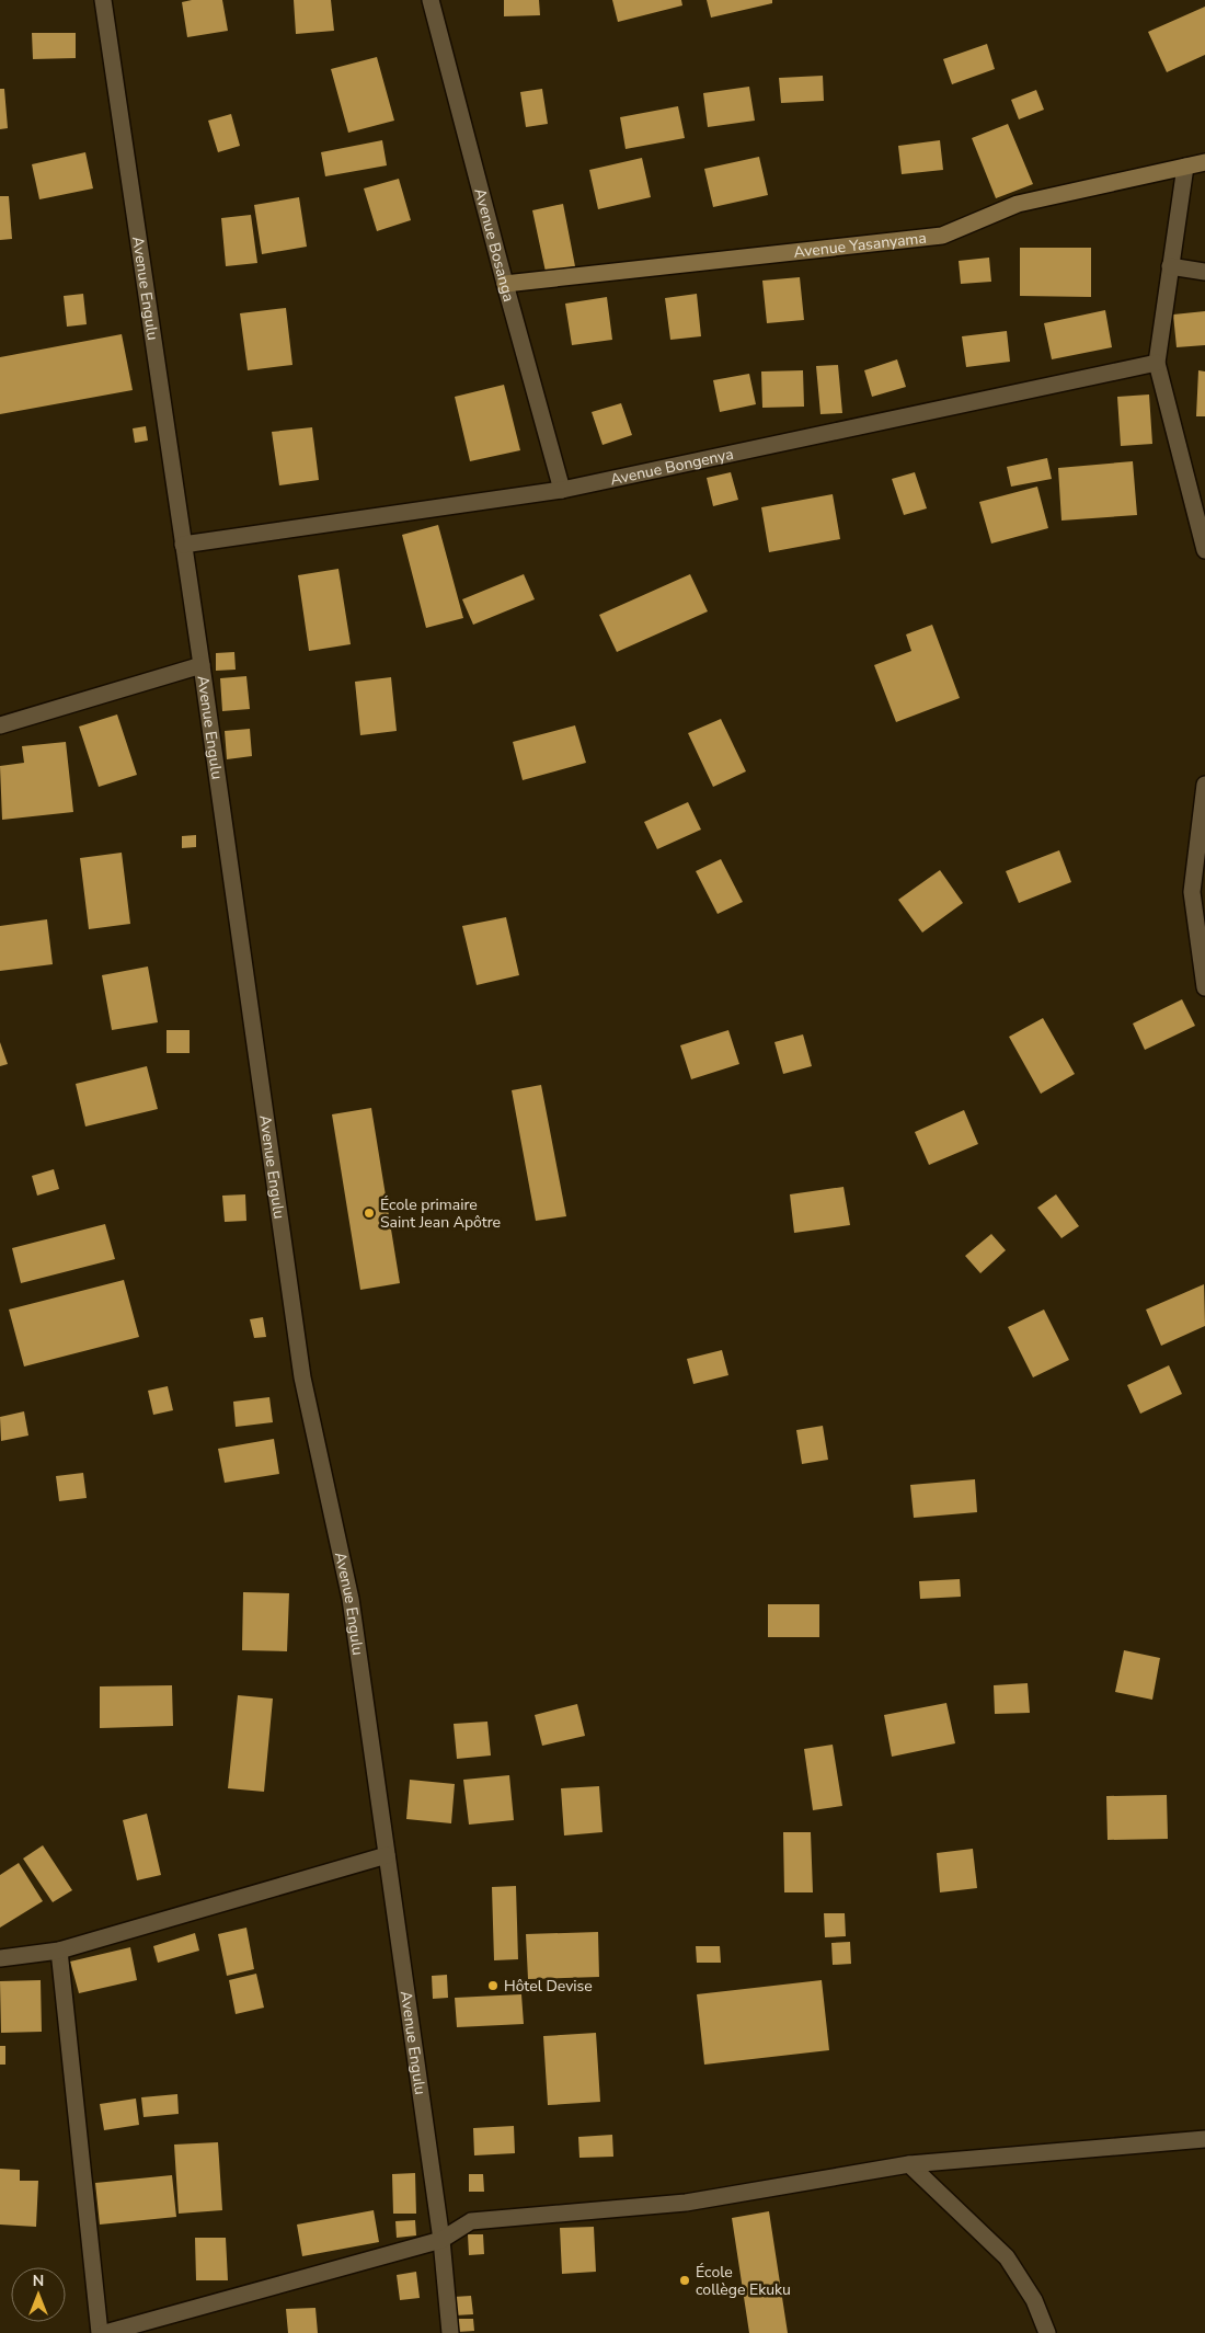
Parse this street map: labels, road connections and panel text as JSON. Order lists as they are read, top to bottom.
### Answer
{
  "streets": {
    "street": [
      "Avenue Yasanyama",
      "Avenue Bosanga",
      "Avenue Engulu",
      "Avenue Bongenya"
    ]
  },
  "crossings": [
    ["Avenue Yasanyama", "Avenue Bosanga"],
    ["Avenue Bosanga", "Avenue Bongenya"],
    ["Avenue Engulu", "Avenue Bongenya"]
  ],
  "places": ["École primaire Saint Jean Apôtre", "Hôtel Devise", "École collège Ekuku"],
  "north": "top"
}
